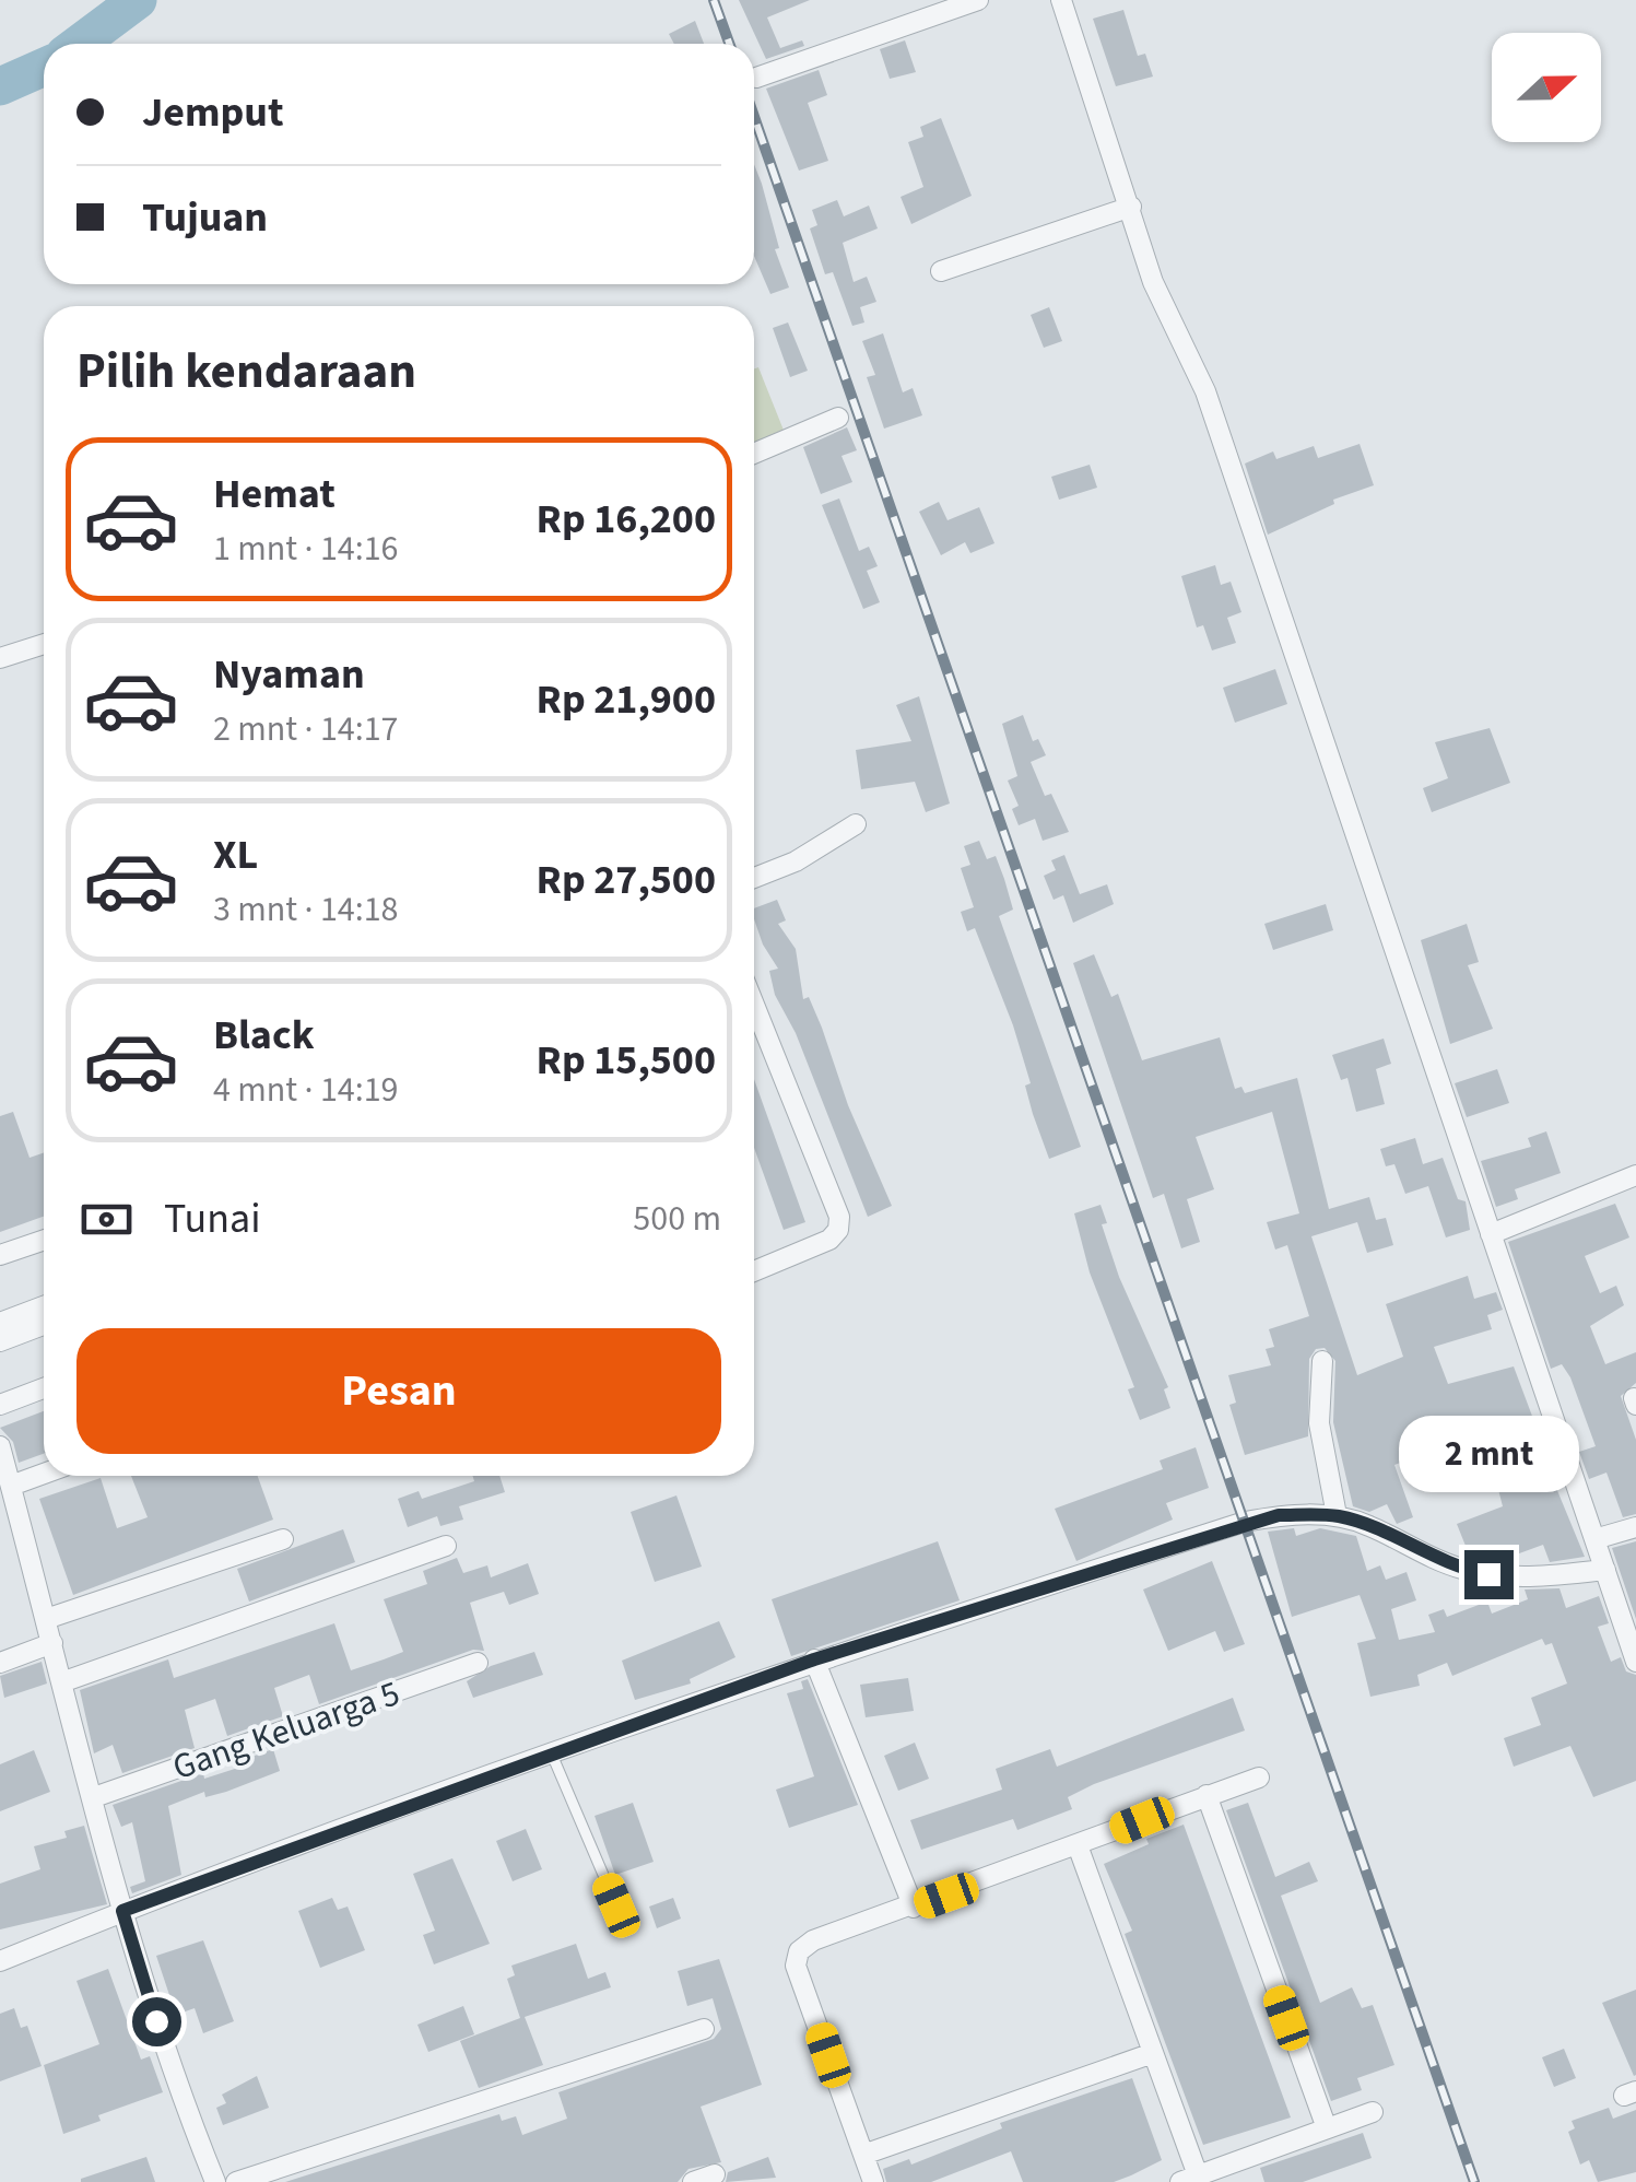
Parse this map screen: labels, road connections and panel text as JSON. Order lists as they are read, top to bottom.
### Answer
{
  "streets": {
    "street": ["Gang Keluarga 5"]
  },
  "north": "right",
  "page": {
    "banner": ["Jemput", "Tujuan"],
    "heading": "Pilih kendaraan",
    "list": [
      {
        "name": "Hemat",
        "note": "1 mnt · 14:16",
        "value": "Rp 16,200"
      },
      {
        "name": "Nyaman",
        "note": "2 mnt · 14:17",
        "value": "Rp 21,900"
      },
      {
        "name": "XL",
        "note": "3 mnt · 14:18",
        "value": "Rp 27,500"
      },
      {
        "name": "Black",
        "note": "4 mnt · 14:19",
        "value": "Rp 15,500"
      }
    ],
    "pay": ["Tunai", "500 m"],
    "buttons": "Pesan",
    "bubble": "2 mnt"
  }
}
